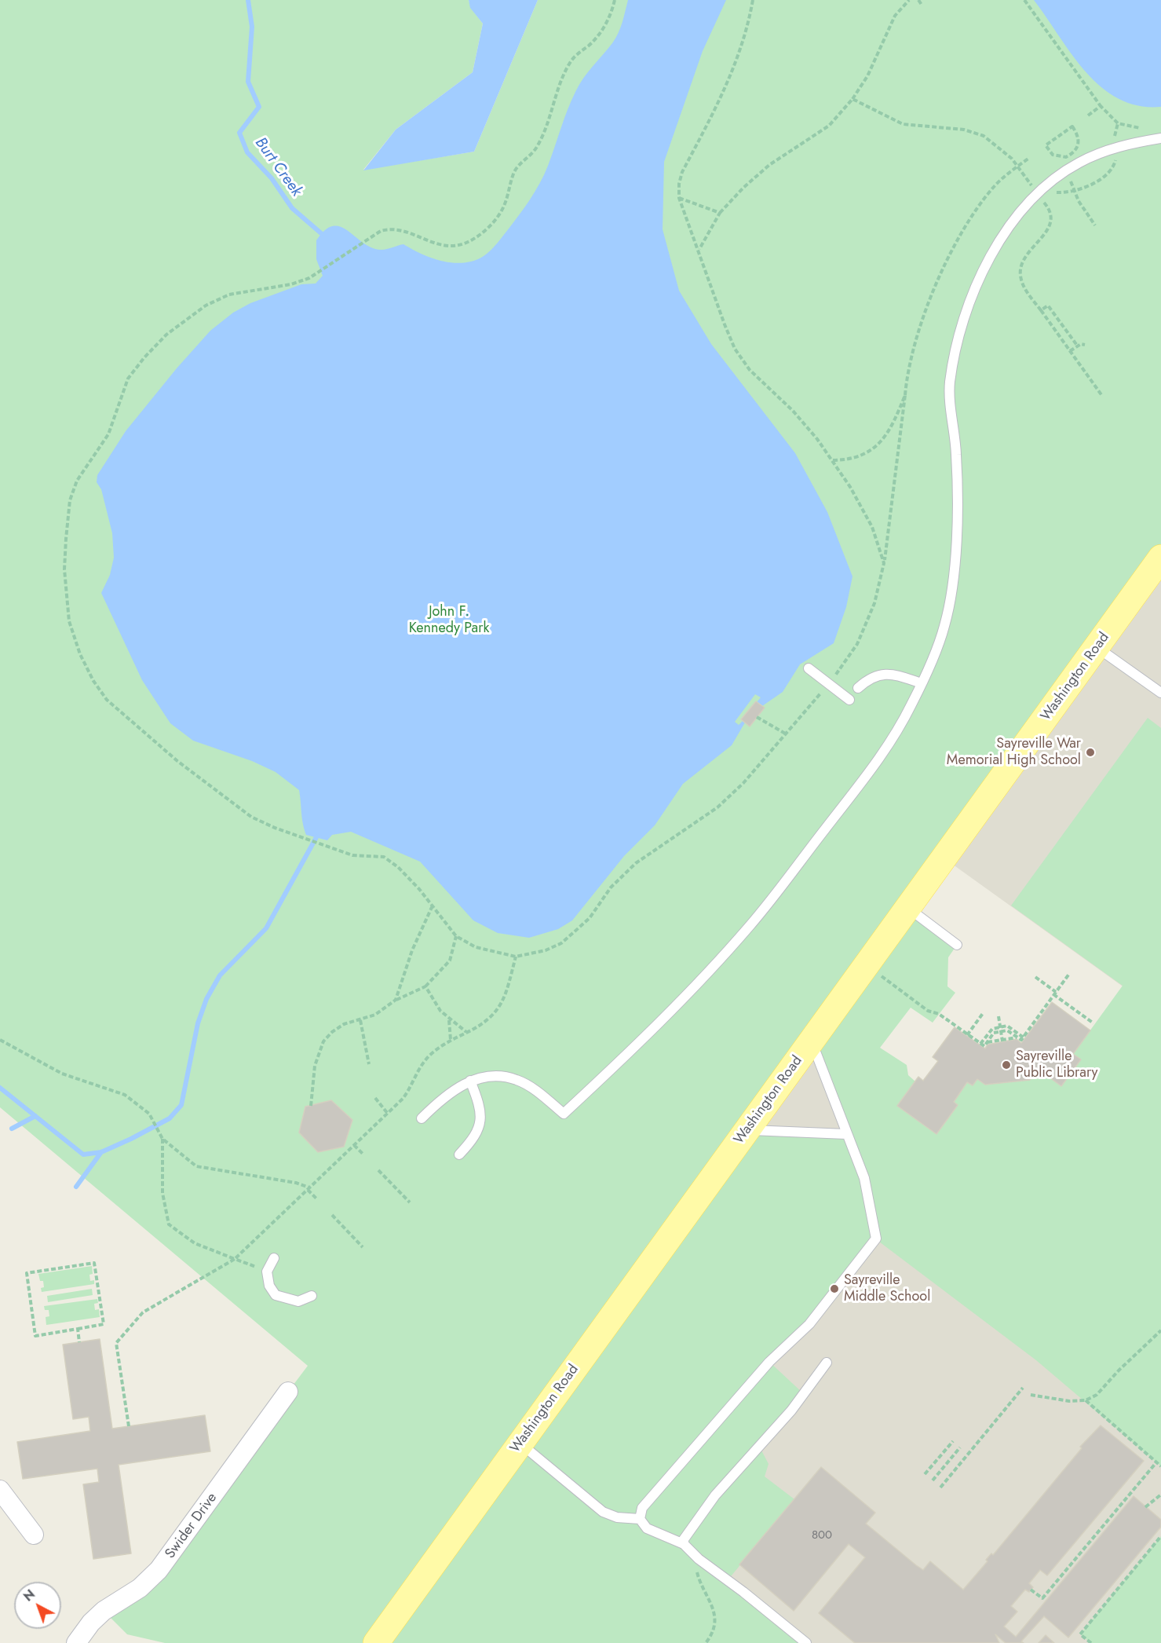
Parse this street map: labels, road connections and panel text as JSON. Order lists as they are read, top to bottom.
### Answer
{
  "streets": {
    "main road": ["Washington Road"],
    "street": ["Swider Drive"]
  },
  "water": ["Burt Creek"],
  "parks": ["John F. Kennedy Park"],
  "places": ["Sayreville War Memorial High School", "Sayreville Public Library", "Sayreville Middle School"],
  "house_numbers": ["800"],
  "north": "top left"
}
